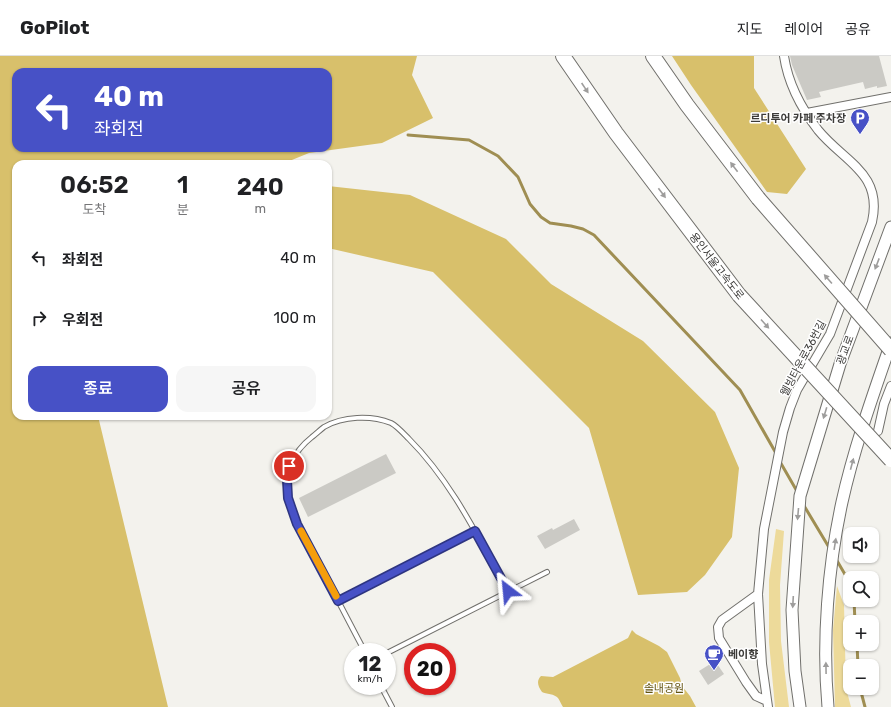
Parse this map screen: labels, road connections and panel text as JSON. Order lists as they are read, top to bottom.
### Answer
{
  "streets": {
    "highway": ["용인서울고속도로"],
    "main road": ["광교로"],
    "street": ["웰빙타운로36번길"]
  },
  "parks": ["솔내공원"],
  "places": {
    "parking": ["르디투어 카페 주차장"],
    "cafe": ["베이향"]
  },
  "page": {
    "header": "GoPilot",
    "nav": ["지도", "레이어", "공유"],
    "turn": ["40 m", "좌회전"],
    "eta": [
      "06:52",
      "도착",
      "1",
      "분",
      "240",
      "m"
    ],
    "list": [
      {
        "name": "좌회전",
        "value": "40 m"
      },
      {
        "name": "우회전",
        "value": "100 m"
      }
    ],
    "buttons": ["종료", "공유"],
    "map_buttons": ["+", "−"],
    "speed": "12 km/h",
    "limit": "20"
  }
}
